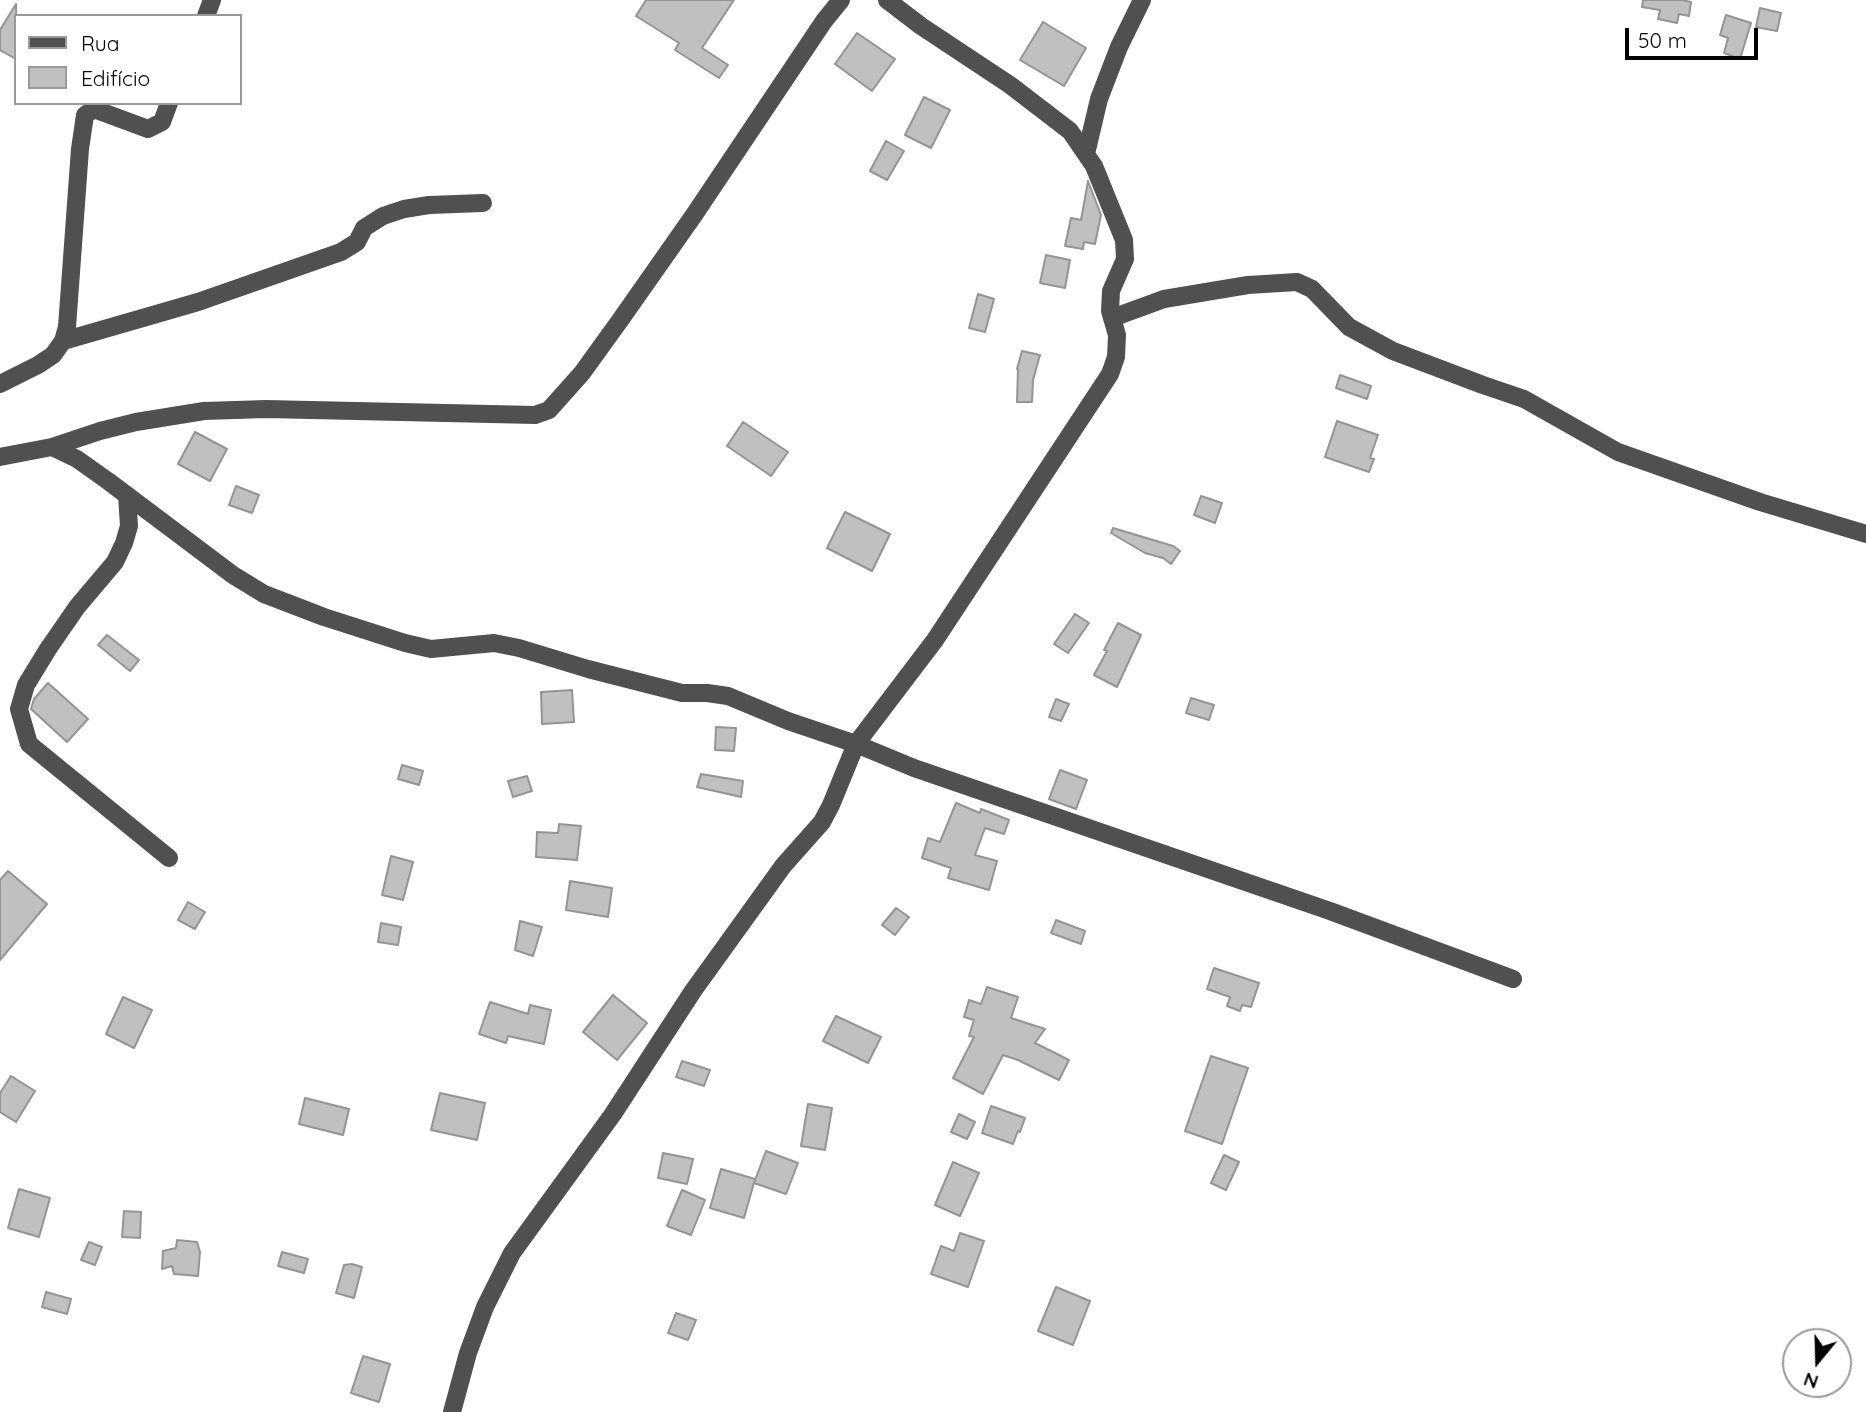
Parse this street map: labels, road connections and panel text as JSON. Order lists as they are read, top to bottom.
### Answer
{
  "legend": ["Rua", "Edifício"],
  "scale_bar": "50 m",
  "north": "bottom"
}
